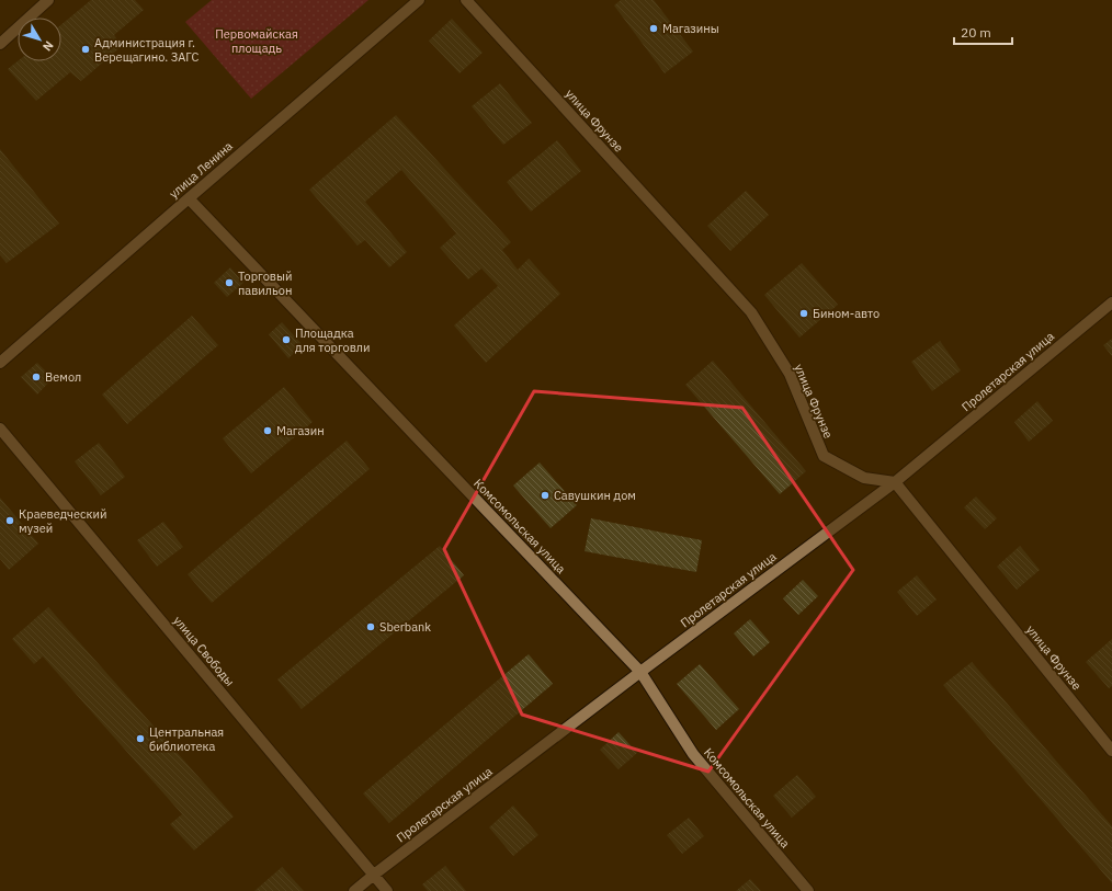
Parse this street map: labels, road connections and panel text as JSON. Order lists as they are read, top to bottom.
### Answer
{
  "streets": {
    "street": [
      "улица Фрунзе",
      "улица Ленина",
      "Пролетарская улица",
      "Комсомольская улица",
      "улица Свободы"
    ]
  },
  "crossings": [
    ["улица Фрунзе", "Пролетарская улица"],
    ["улица Ленина", "Комсомольская улица"],
    ["Пролетарская улица", "Комсомольская улица"],
    ["Пролетарская улица", "улица Свободы"]
  ],
  "parks": ["Первомайская площадь"],
  "places": [
    "Магазины",
    "Администрация г. Верещагино. ЗАГС",
    "Торговый павильон",
    "Бином-авто",
    "Площадка для торговли",
    "Вемол",
    "Магазин",
    "Савушкин дом",
    "Краеведческий музей",
    "Sberbank",
    "Центральная библиотека"
  ],
  "scale_bar": "20 m",
  "north": "bottom right"
}
